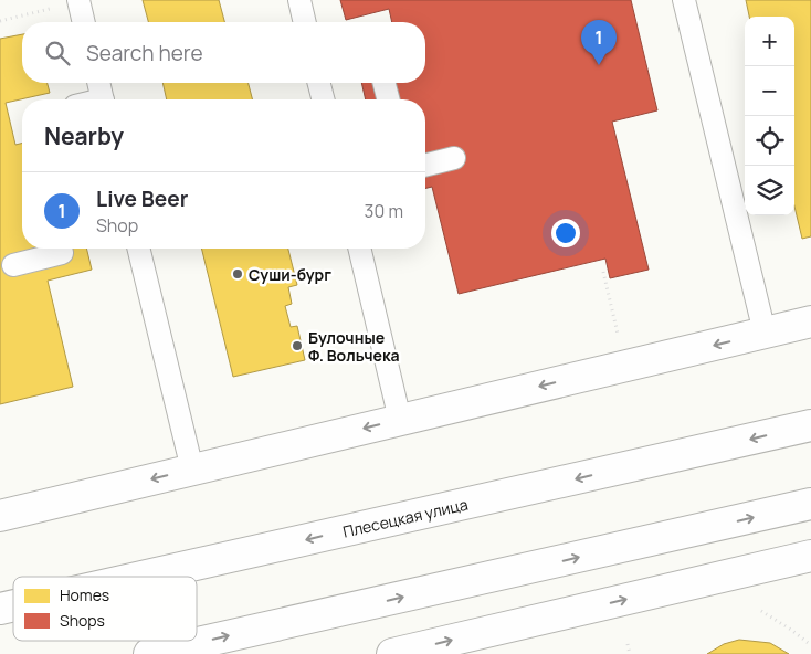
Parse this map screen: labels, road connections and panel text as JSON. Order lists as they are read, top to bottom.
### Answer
{
  "streets": {
    "main road": ["Плесецкая улица"]
  },
  "places": ["Суши-бург", "Булочные Ф. Вольчека"],
  "legend": ["Homes", "Shops"],
  "page": {
    "map_buttons": ["+", "−"],
    "pins": "1",
    "search": "Search here",
    "heading": "Nearby",
    "list": [
      {
        "mark": "1",
        "name": "Live Beer",
        "note": "Shop",
        "value": "30 m"
      }
    ]
  }
}
